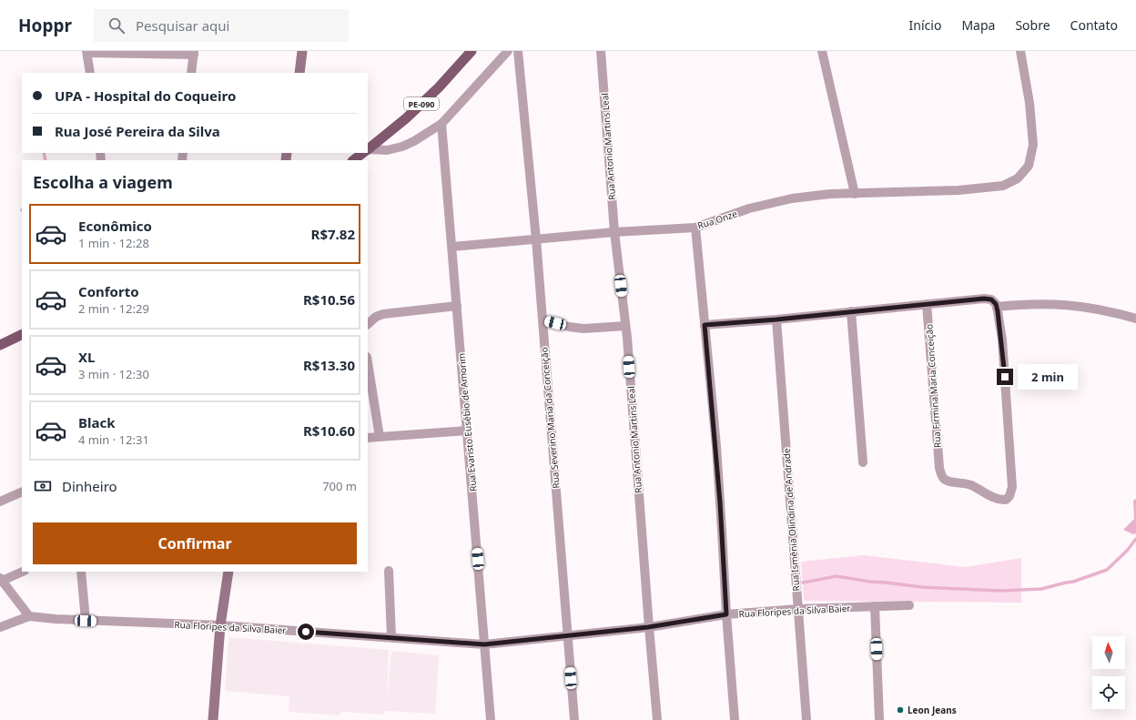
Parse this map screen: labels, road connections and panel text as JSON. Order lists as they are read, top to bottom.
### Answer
{
  "streets": {
    "main road": ["PE-090"],
    "street": [
      "Rua Antonio Martins Leal",
      "Rua Onze",
      "Rua Firmina Maria Conceição",
      "Rua Severino Maria da Conceição",
      "Rua Evaristo Eusébio de Amorim",
      "Rua Ismênia Olindina de Andrade",
      "Rua Floripes da Silva Baier"
    ]
  },
  "crossings": [
    ["Rua Antonio Martins Leal", "Rua Onze"],
    ["Rua Antonio Martins Leal", "Rua Floripes da Silva Baier"],
    ["Rua Onze", "Rua Severino Maria da Conceição"],
    ["Rua Onze", "Rua Evaristo Eusébio de Amorim"],
    ["Rua Severino Maria da Conceição", "Rua Floripes da Silva Baier"],
    ["Rua Evaristo Eusébio de Amorim", "Rua Floripes da Silva Baier"],
    ["Rua Ismênia Olindina de Andrade", "Rua Floripes da Silva Baier"]
  ],
  "places": ["Leon Jeans"],
  "north": "top",
  "page": {
    "header": "Hoppr",
    "search": "Pesquisar aqui",
    "nav": [
      "Início",
      "Mapa",
      "Sobre",
      "Contato"
    ],
    "banner": ["UPA - Hospital do Coqueiro", "Rua José Pereira da Silva"],
    "heading": "Escolha a viagem",
    "list": [
      {
        "name": "Econômico",
        "note": "1 min · 12:28",
        "value": "R$7.82"
      },
      {
        "name": "Conforto",
        "note": "2 min · 12:29",
        "value": "R$10.56"
      },
      {
        "name": "XL",
        "note": "3 min · 12:30",
        "value": "R$13.30"
      },
      {
        "name": "Black",
        "note": "4 min · 12:31",
        "value": "R$10.60"
      }
    ],
    "bubble": "2 min",
    "pay": ["Dinheiro", "700 m"],
    "buttons": "Confirmar"
  }
}
